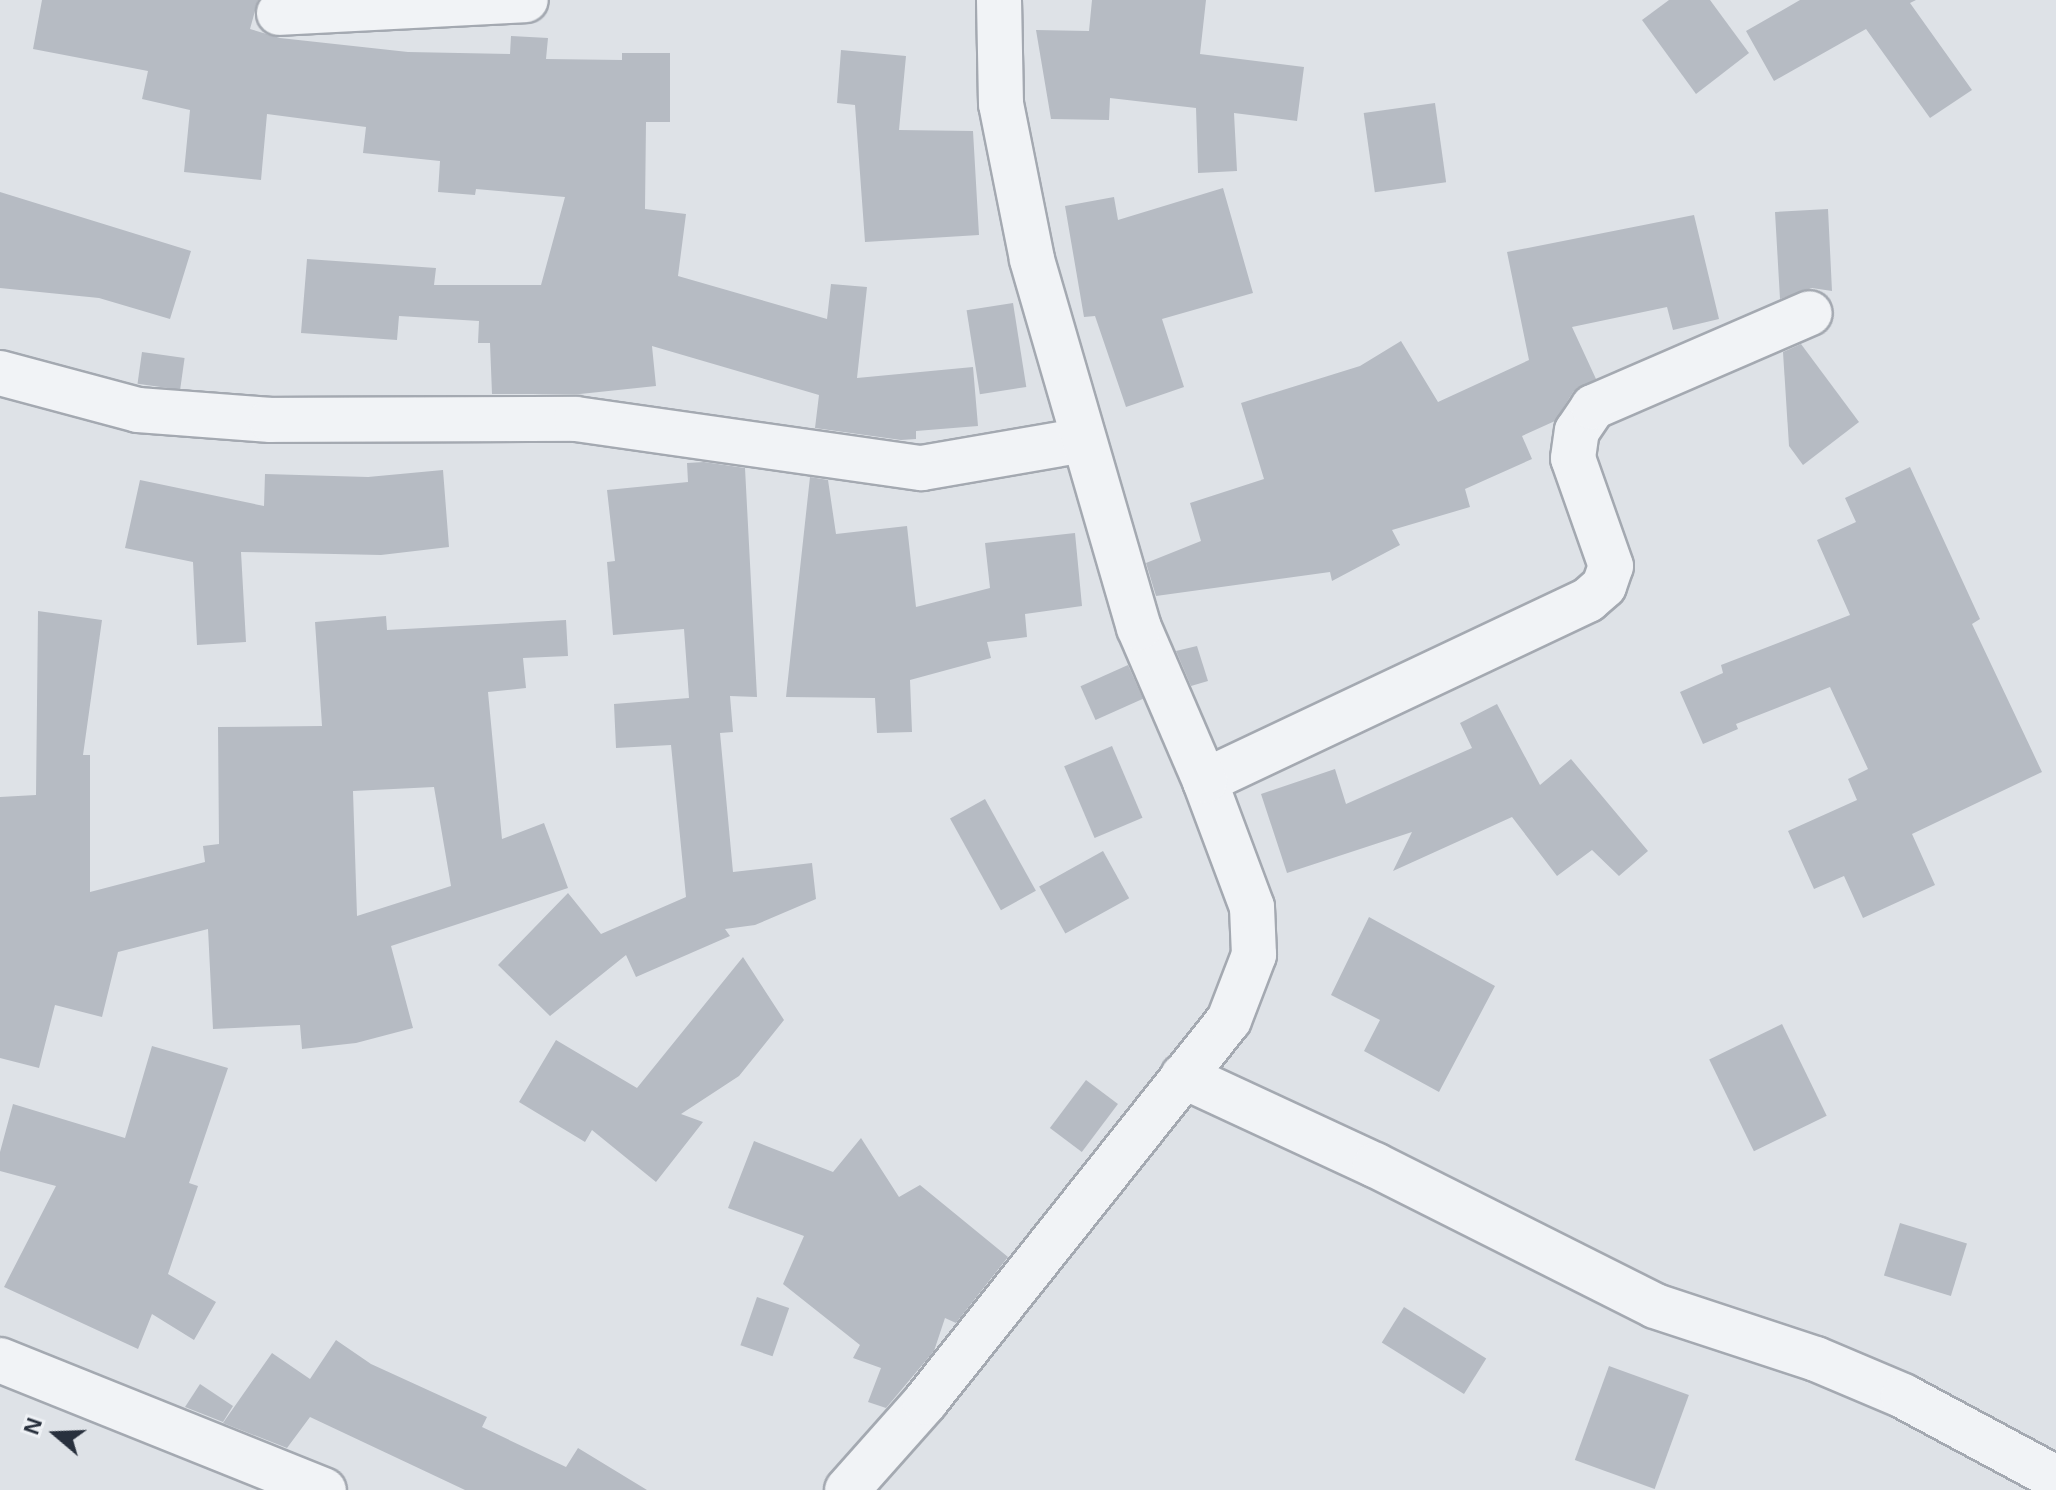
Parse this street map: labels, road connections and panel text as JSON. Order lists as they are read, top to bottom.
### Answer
{
  "north": "left"
}
